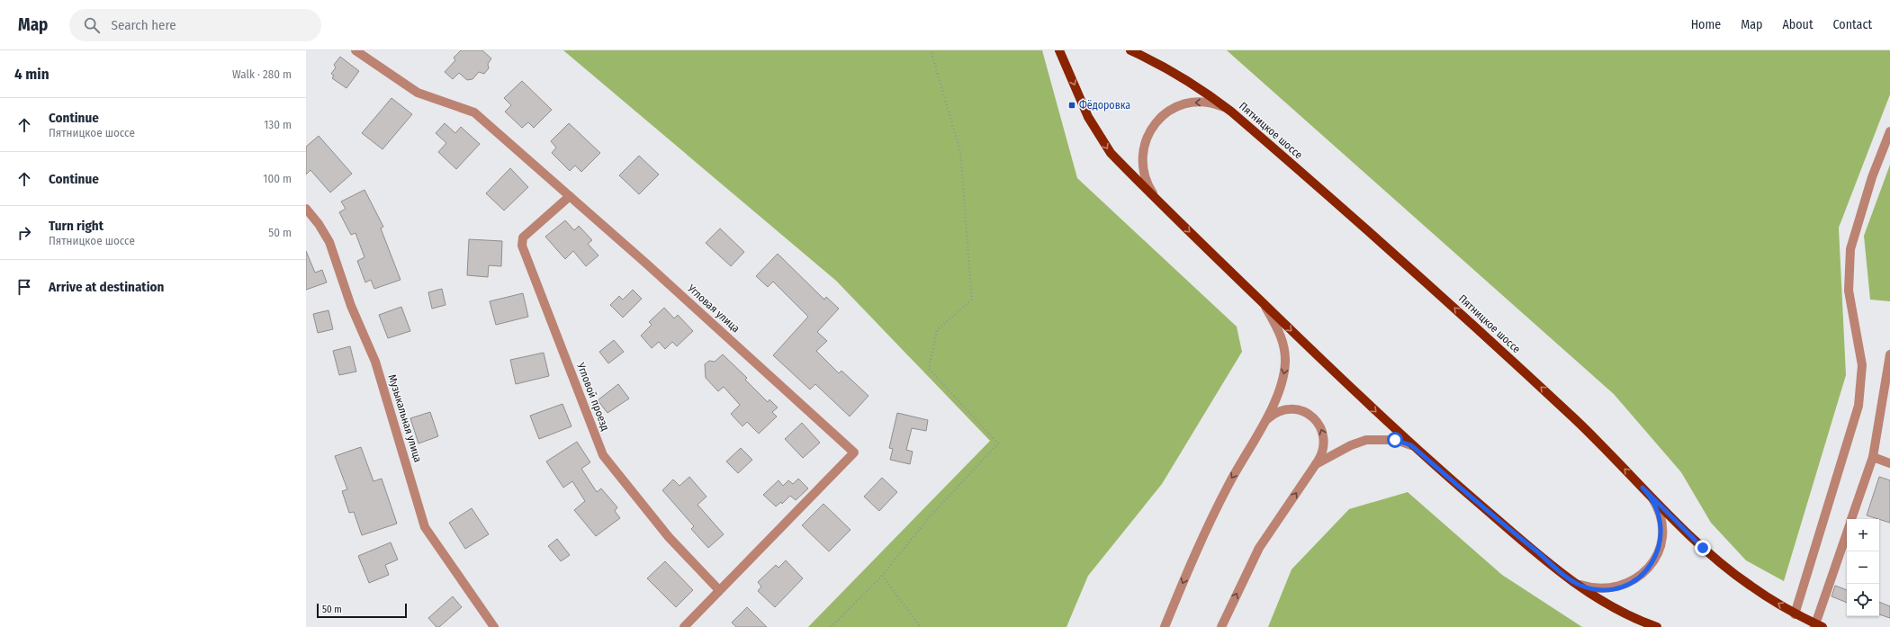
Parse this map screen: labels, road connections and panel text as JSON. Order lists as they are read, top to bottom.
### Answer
{
  "streets": {
    "main road": ["Пятницкое шоссе"],
    "street": ["Угловая улица", "Угловой проезд", "Музыкальная улица"]
  },
  "crossings": [
    ["Угловая улица", "Угловой проезд"]
  ],
  "one_way": ["Пятницкое шоссе"],
  "places": {
    "transit": ["Фёдоровка"]
  },
  "scale_bar": "50 m",
  "page": {
    "header": "Map",
    "search": "Search here",
    "nav": [
      "Home",
      "Map",
      "About",
      "Contact"
    ],
    "heading": ["4 min", "Walk · 280 m"],
    "list": [
      ["Continue", "Пятницкое шоссе", "130 m"],
      ["Continue", "100 m"],
      ["Turn right", "Пятницкое шоссе", "50 m"],
      "Arrive at destination"
    ],
    "map_buttons": ["+", "−"],
    "scale": "50 m"
  }
}
